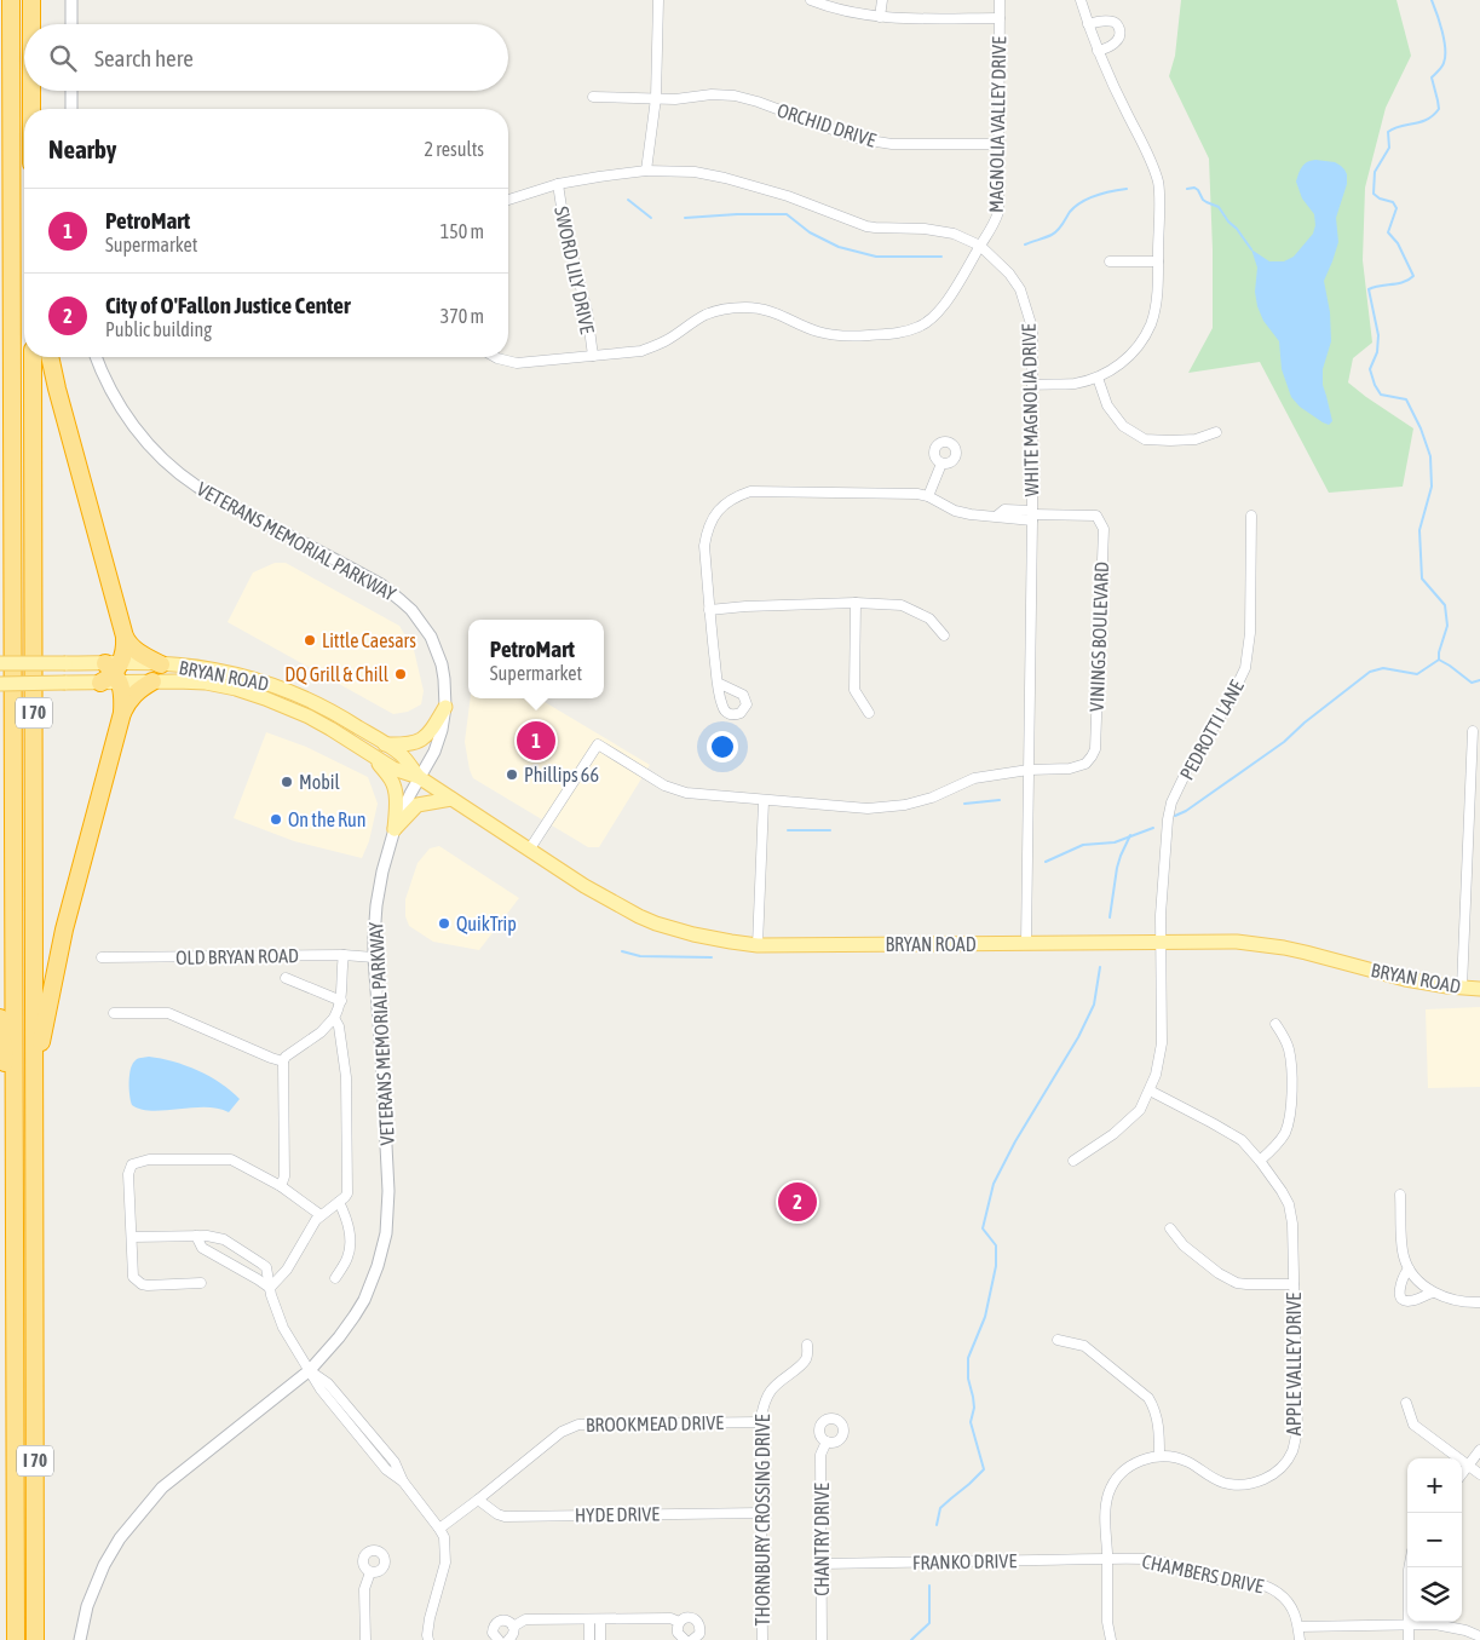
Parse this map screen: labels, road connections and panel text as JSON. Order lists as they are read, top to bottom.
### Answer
{
  "streets": {
    "highway": ["I 70"],
    "main road": ["BRYAN ROAD"],
    "street": [
      "ORCHID DRIVE",
      "MAGNOLIA VALLEY DRIVE",
      "SWORD LILY DRIVE",
      "WHITE MAGNOLIA DRIVE",
      "VETERANS MEMORIAL PARKWAY",
      "VININGS BOULEVARD",
      "PEDROTTI LANE",
      "OLD BRYAN ROAD",
      "APPLE VALLEY DRIVE",
      "BROOKMEAD DRIVE",
      "HYDE DRIVE",
      "THORNBURY CROSSING DRIVE",
      "CHANTRY DRIVE",
      "FRANKO DRIVE",
      "CHAMBERS DRIVE"
    ]
  },
  "crossings": [
    ["ORCHID DRIVE", "MAGNOLIA VALLEY DRIVE"],
    ["MAGNOLIA VALLEY DRIVE", "SWORD LILY DRIVE"],
    ["MAGNOLIA VALLEY DRIVE", "WHITE MAGNOLIA DRIVE"],
    ["SWORD LILY DRIVE", "WHITE MAGNOLIA DRIVE"],
    ["WHITE MAGNOLIA DRIVE", "VININGS BOULEVARD"],
    ["WHITE MAGNOLIA DRIVE", "BRYAN ROAD"],
    ["VETERANS MEMORIAL PARKWAY", "BRYAN ROAD"],
    ["VETERANS MEMORIAL PARKWAY", "OLD BRYAN ROAD"],
    ["BRYAN ROAD", "PEDROTTI LANE"],
    ["PEDROTTI LANE", "APPLE VALLEY DRIVE"],
    ["BROOKMEAD DRIVE", "HYDE DRIVE"],
    ["BROOKMEAD DRIVE", "THORNBURY CROSSING DRIVE"],
    ["HYDE DRIVE", "THORNBURY CROSSING DRIVE"],
    ["CHANTRY DRIVE", "FRANKO DRIVE"],
    ["FRANKO DRIVE", "CHAMBERS DRIVE"]
  ],
  "places": [
    "Little Caesars",
    "DQ Grill & Chill",
    "Phillips 66",
    "Mobil",
    "On the Run",
    "QuikTrip"
  ],
  "page": {
    "search": "Search here",
    "heading": ["Nearby", "2 results"],
    "list": [
      {
        "mark": "1",
        "name": "PetroMart",
        "note": "Supermarket",
        "value": "150 m"
      },
      {
        "mark": "2",
        "name": "City of O'Fallon Justice Center",
        "note": "Public building",
        "value": "370 m"
      }
    ],
    "popup": ["PetroMart", "Supermarket"],
    "pins": ["1", "2"],
    "map_buttons": ["+", "−"]
  }
}
